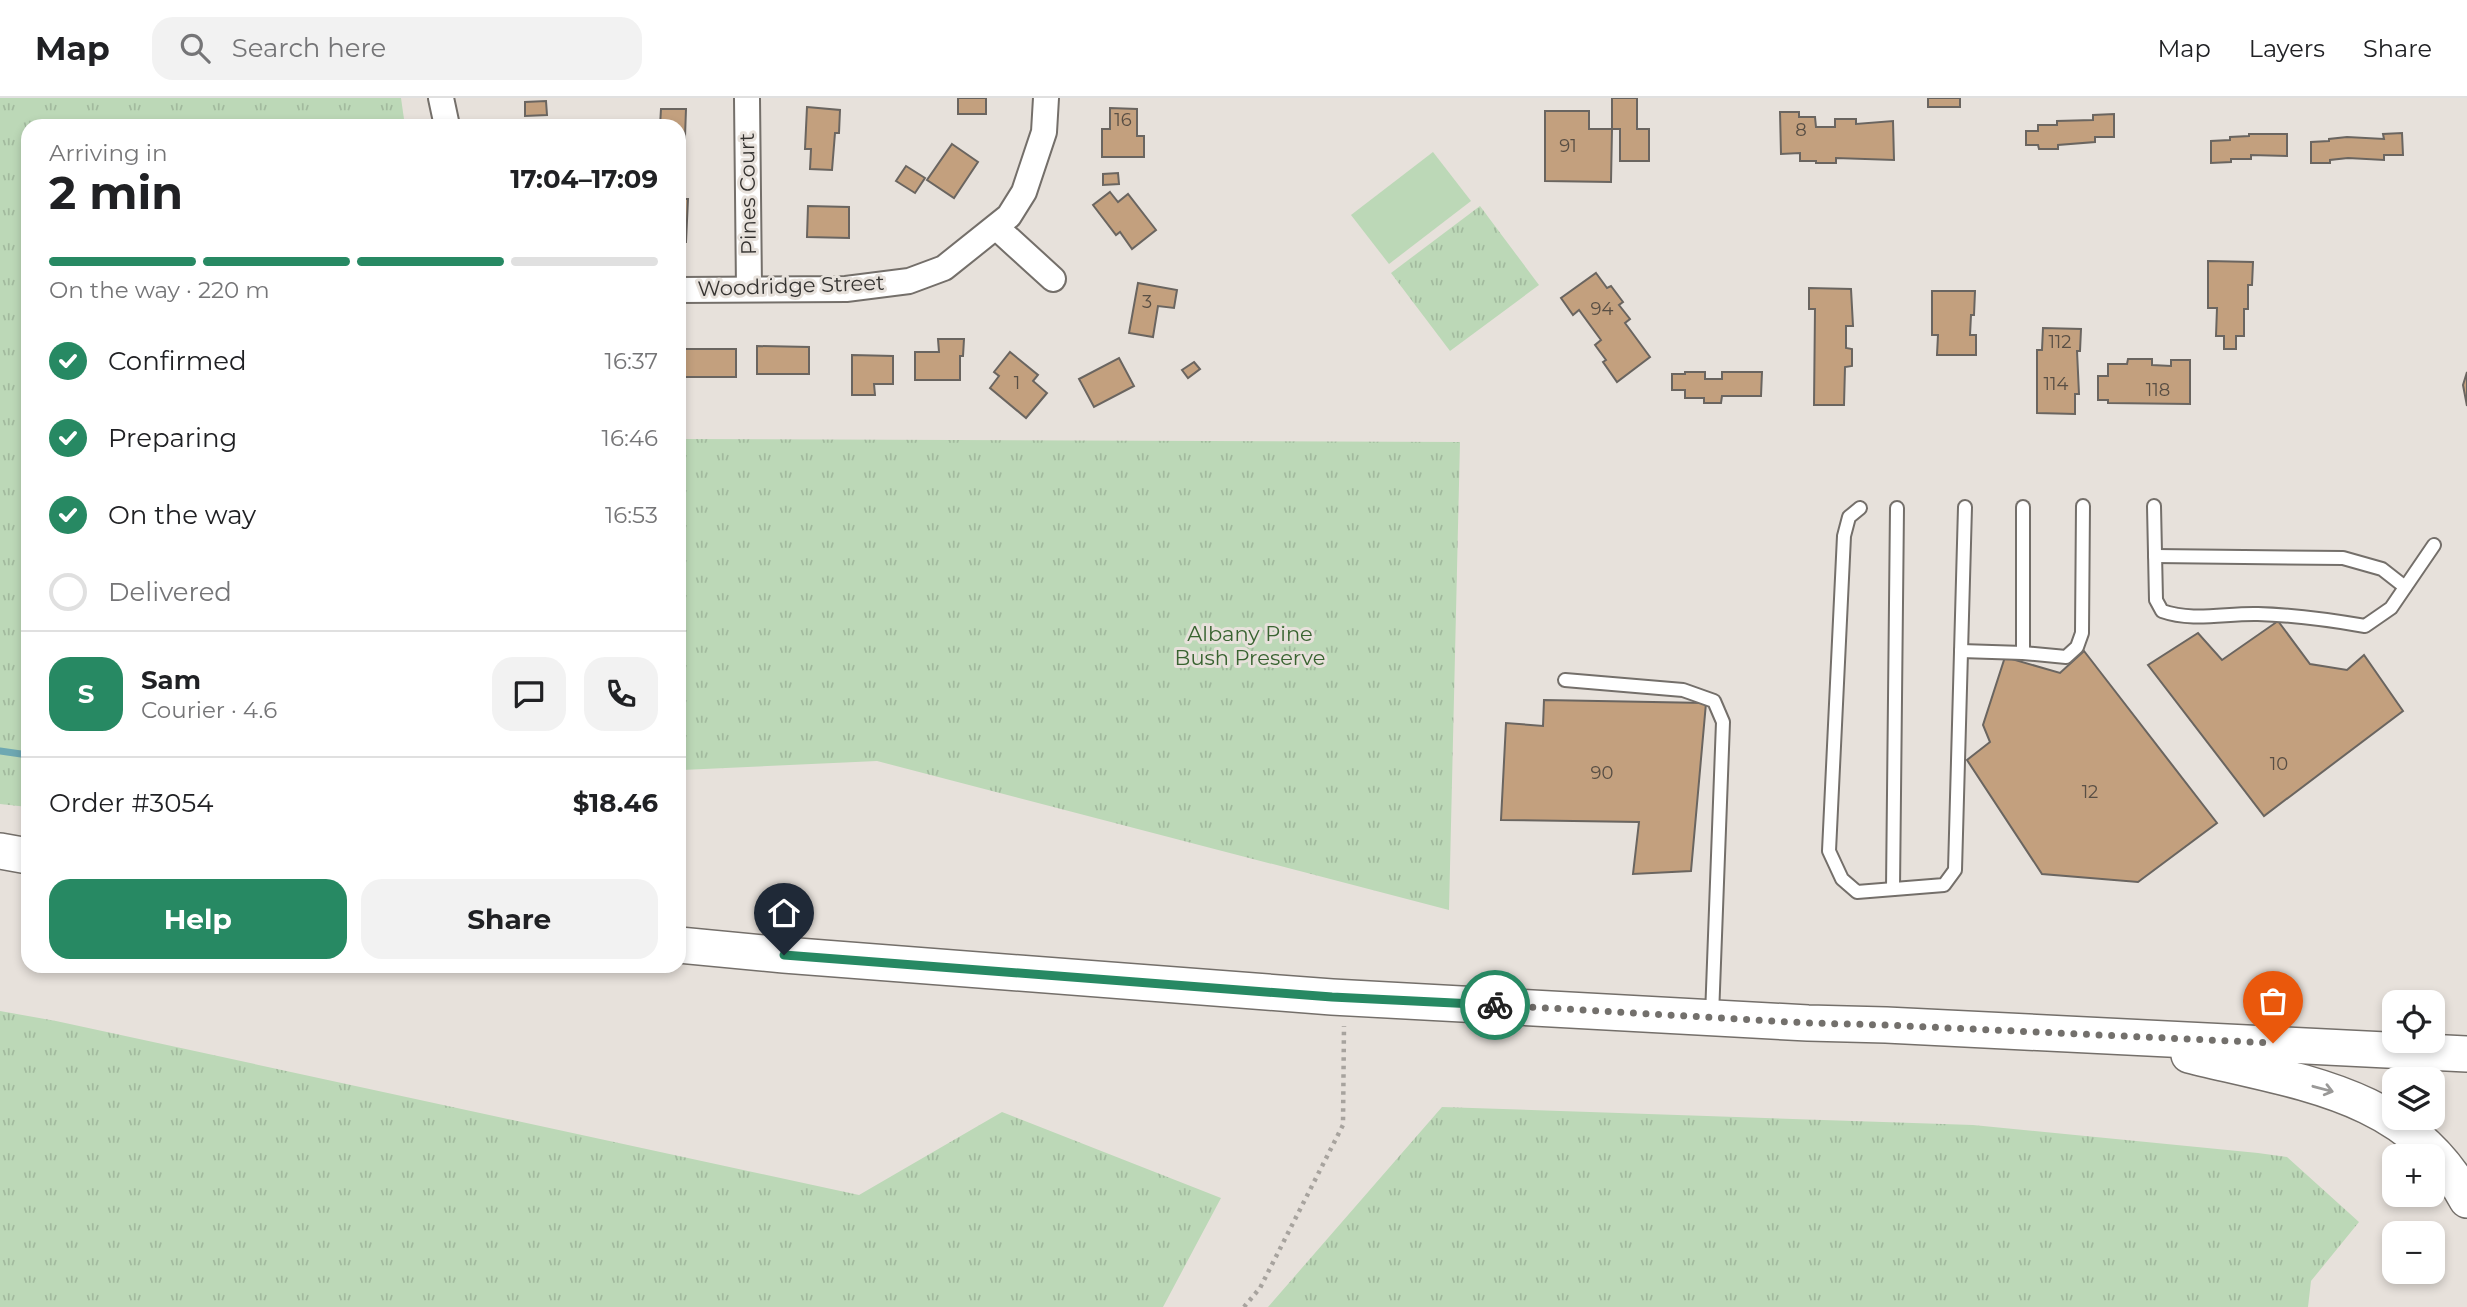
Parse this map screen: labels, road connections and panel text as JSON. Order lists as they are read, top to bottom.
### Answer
{
  "streets": {
    "street": ["Pines Court", "Woodridge Street"]
  },
  "crossings": [
    ["Pines Court", "Woodridge Street"]
  ],
  "parks": ["Albany Pine Bush Preserve"],
  "house_numbers": [
    "16",
    "8",
    "91",
    "3",
    "94",
    "112",
    "1",
    "114",
    "118",
    "10",
    "90",
    "12"
  ],
  "page": {
    "header": "Map",
    "search": "Search here",
    "nav": ["Map", "Layers", "Share"],
    "heading": ["2 min", "Arriving in", "17:04–17:09"],
    "panel": [
      "Sam",
      "Courier · 4.6",
      "Order #3054",
      "$18.46"
    ],
    "bar": "On the way · 220 m",
    "list": [
      ["Confirmed", "16:37"],
      ["Preparing", "16:46"],
      ["On the way", "16:53"],
      "Delivered"
    ],
    "round": "S",
    "buttons": ["Help", "Share"],
    "map_buttons": ["+", "−"]
  }
}
